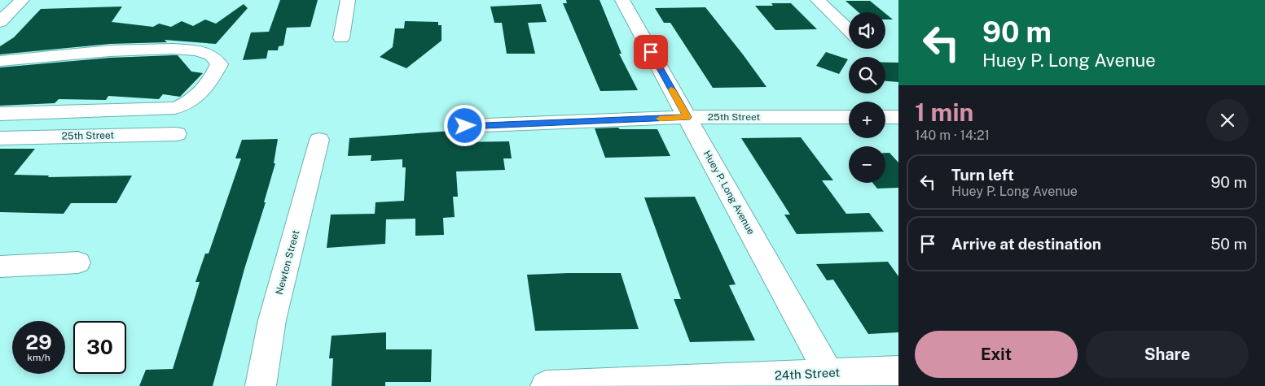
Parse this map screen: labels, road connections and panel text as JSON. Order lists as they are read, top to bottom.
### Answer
{
  "streets": {
    "street": [
      "25th Street",
      "Huey P. Long Avenue",
      "Newton Street",
      "24th Street"
    ]
  },
  "crossings": [
    ["25th Street", "Huey P. Long Avenue"],
    ["Huey P. Long Avenue", "24th Street"]
  ],
  "page": {
    "turn": ["90 m", "Huey P. Long Avenue"],
    "map_buttons": ["+", "−"],
    "heading": ["1 min", "140 m · 14:21"],
    "list": [
      {
        "name": "Turn left",
        "note": "Huey P. Long Avenue",
        "value": "90 m"
      },
      {
        "name": "Arrive at destination",
        "value": "50 m"
      }
    ],
    "speed": "29 km/h",
    "limit": "30",
    "buttons": ["Exit", "Share"]
  }
}
